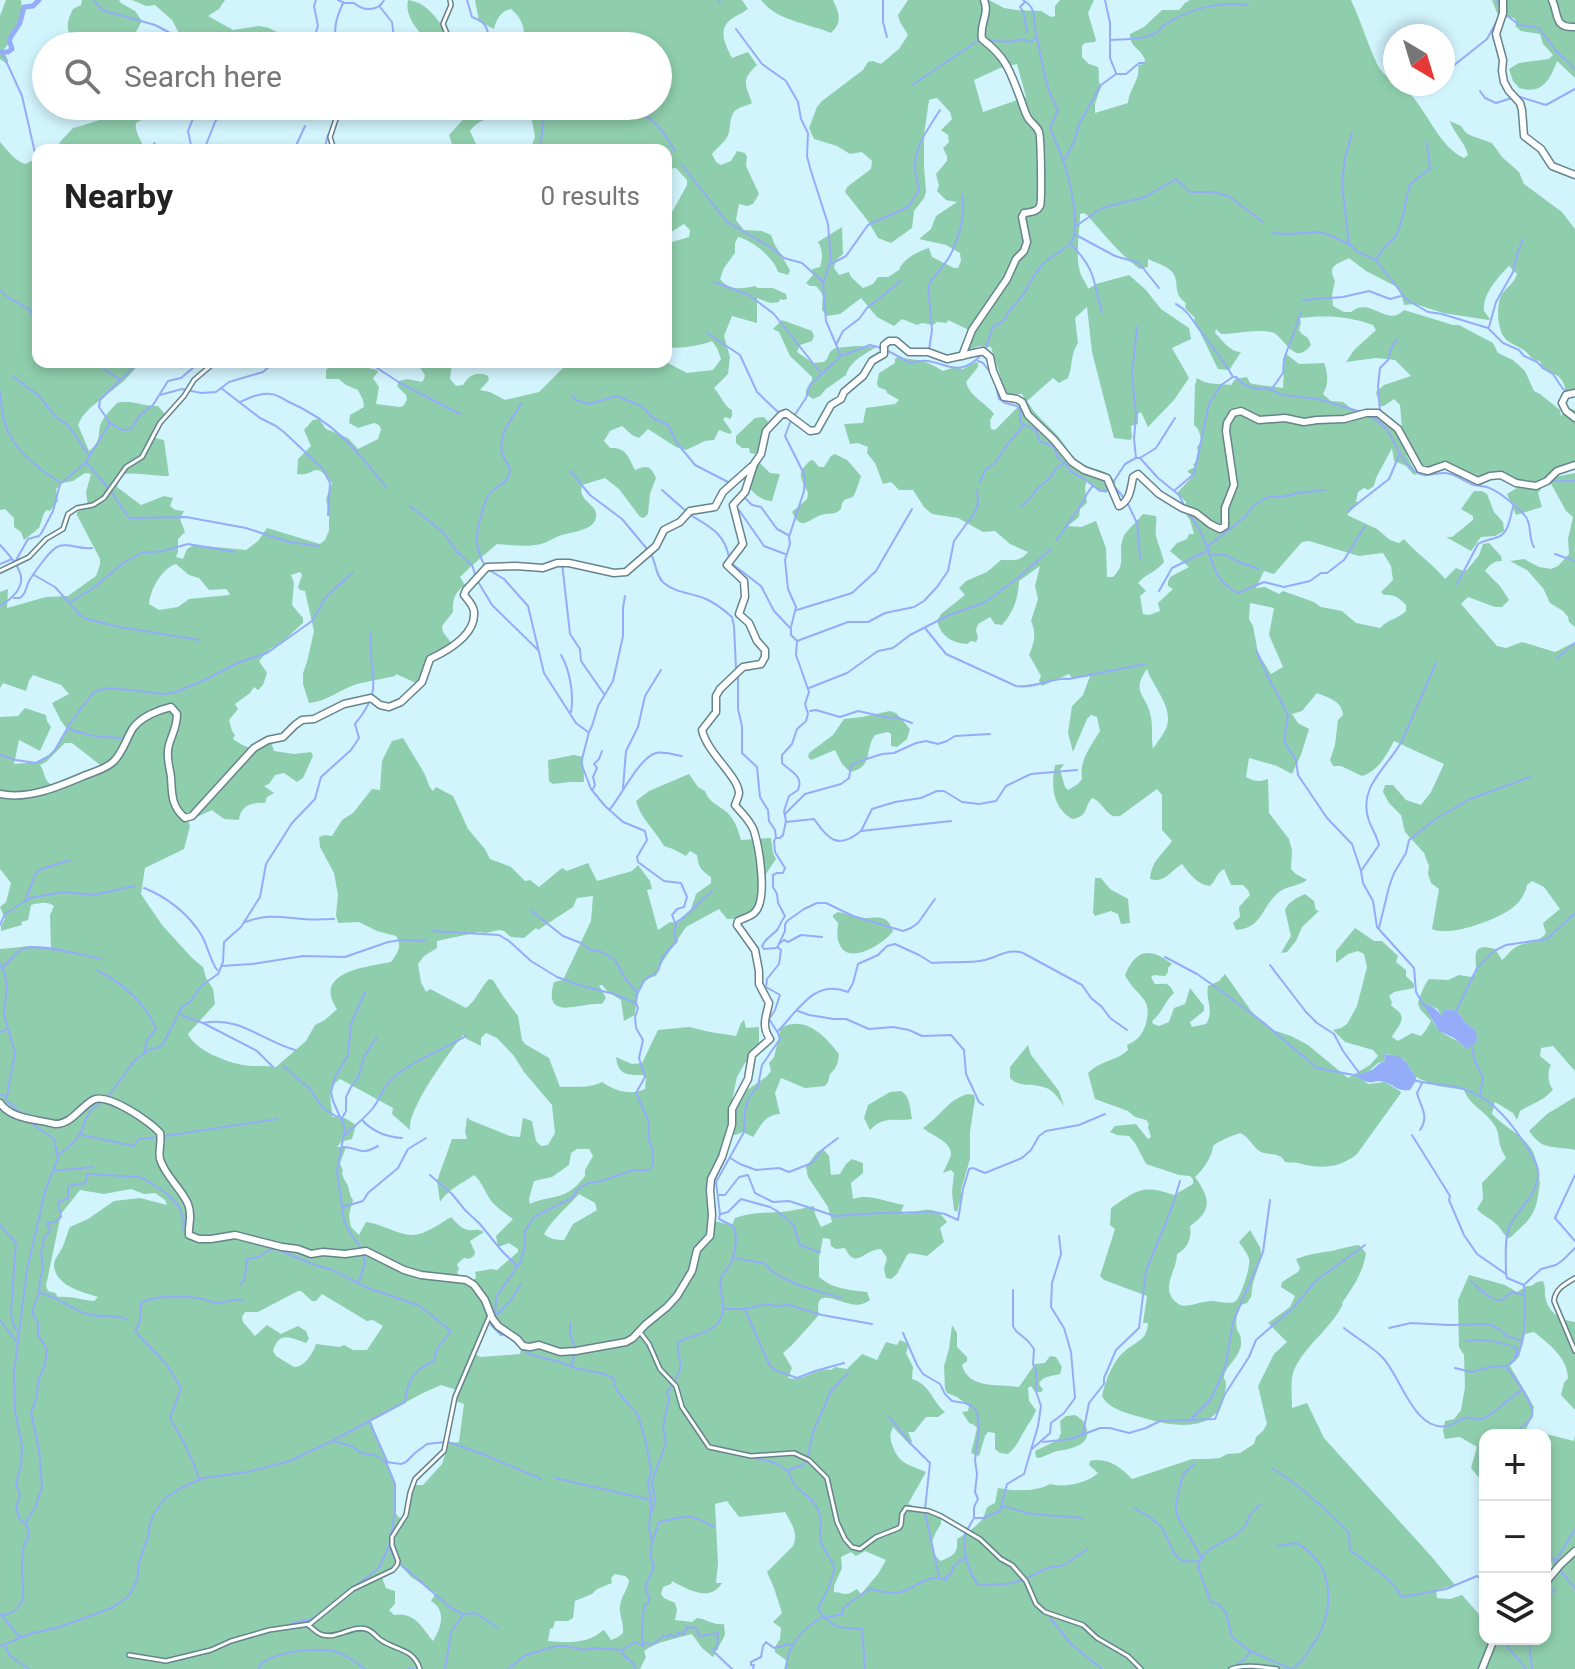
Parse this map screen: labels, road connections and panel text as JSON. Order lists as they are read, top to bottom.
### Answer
{
  "north": "bottom right",
  "page": {
    "search": "Search here",
    "heading": ["Nearby", "0 results"],
    "map_buttons": ["+", "−"]
  }
}
